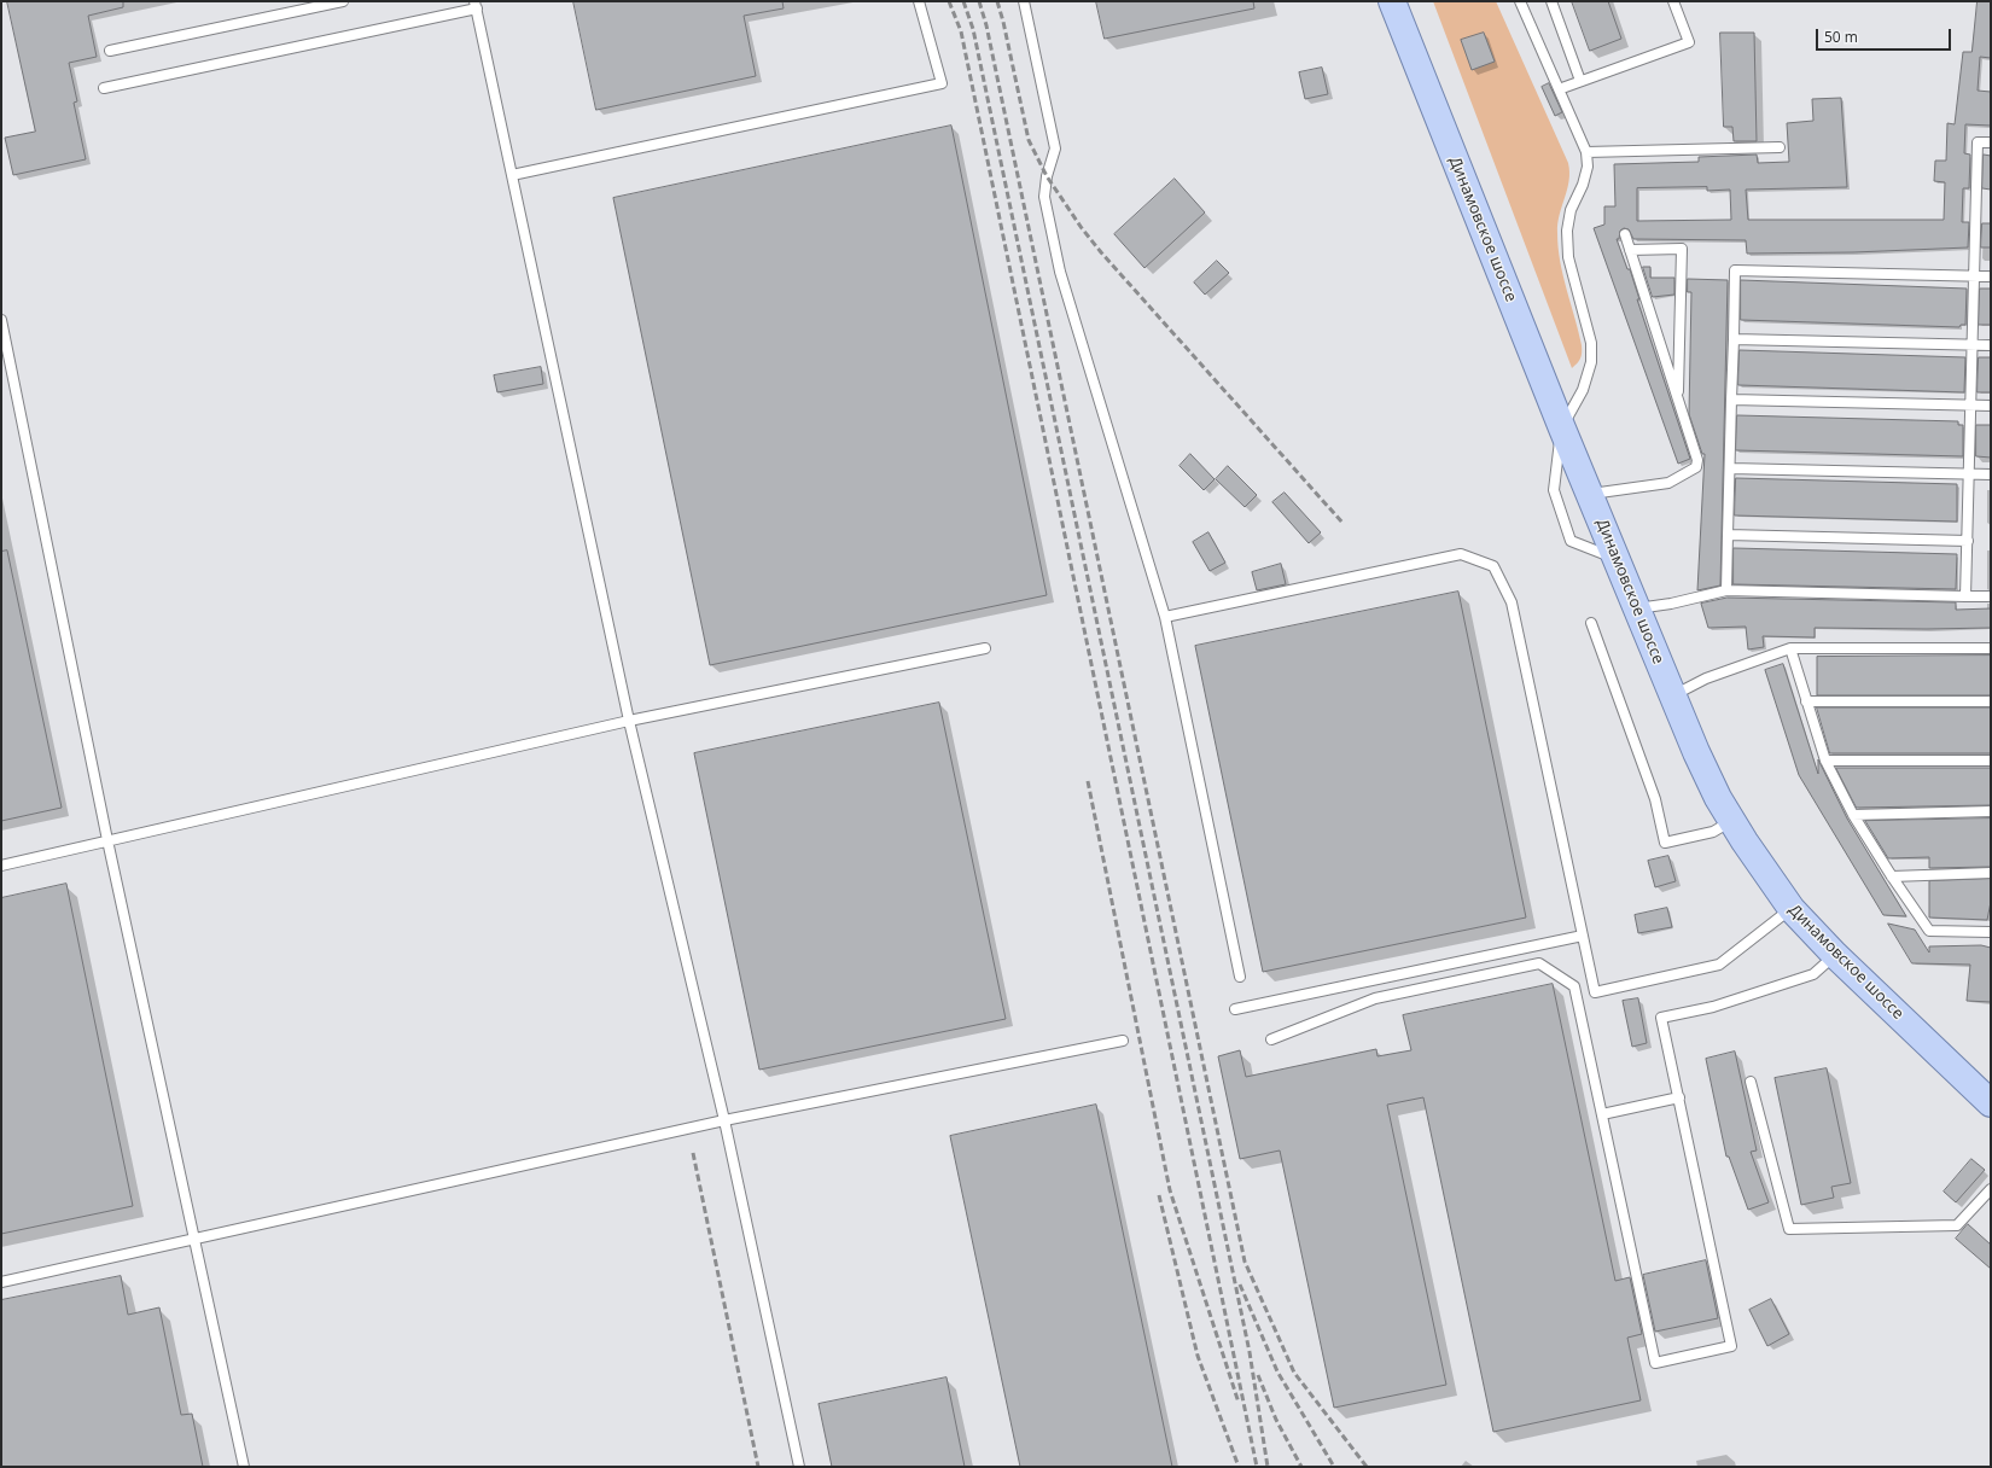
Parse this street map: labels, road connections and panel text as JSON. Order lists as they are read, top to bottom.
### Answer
{
  "streets": {
    "main road": ["Динамовское шоссе"]
  },
  "scale_bar": "50 m"
}
